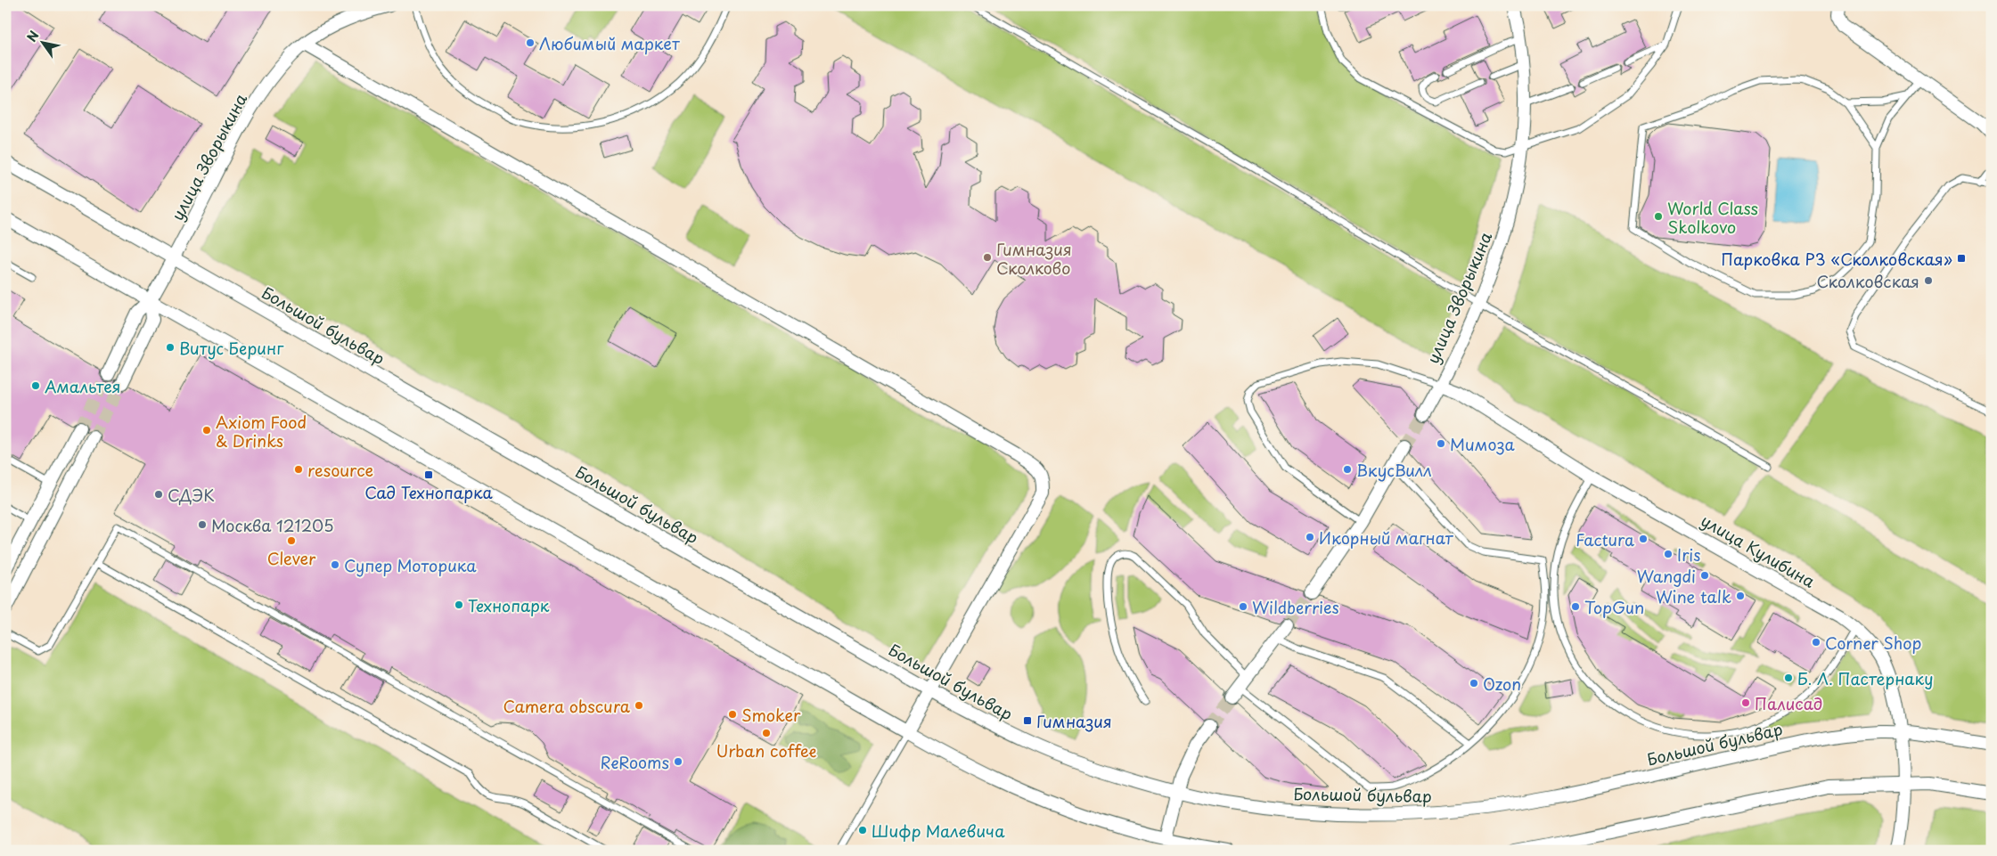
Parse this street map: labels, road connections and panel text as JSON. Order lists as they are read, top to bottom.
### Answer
{
  "streets": {
    "street": ["улица Зворыкина", "Большой бульвар", "улица Кулибина"]
  },
  "crossings": [
    ["улица Зворыкина", "Большой бульвар"],
    ["улица Зворыкина", "улица Кулибина"],
    ["Большой бульвар", "улица Кулибина"]
  ],
  "places": {
    "other": [
      "Любимый маркет",
      "World Class Skolkovo",
      "Гимназия Сколково",
      "Сколковская",
      "Витус Беринг",
      "Амальтея",
      "Axiom Food & Drinks",
      "Мимоза",
      "resource",
      "ВкусВилл",
      "СДЭК",
      "Москва 121205",
      "Икорный магнат",
      "Factura",
      "Clever",
      "Iris",
      "Супер Моторика",
      "Wangdi",
      "Wine talk",
      "Технопарк",
      "Wildberries",
      "TopGun",
      "Corner Shop",
      "Б. Л. Пастернаку",
      "Ozon",
      "Палисад",
      "Camera obscura",
      "Smoker",
      "Urban coffee",
      "ReRooms",
      "Шифр Малевича"
    ],
    "transit": ["Парковка P3 «Сколковская»", "Сад Технопарка", "Гимназия"]
  },
  "north": "top left"
}
